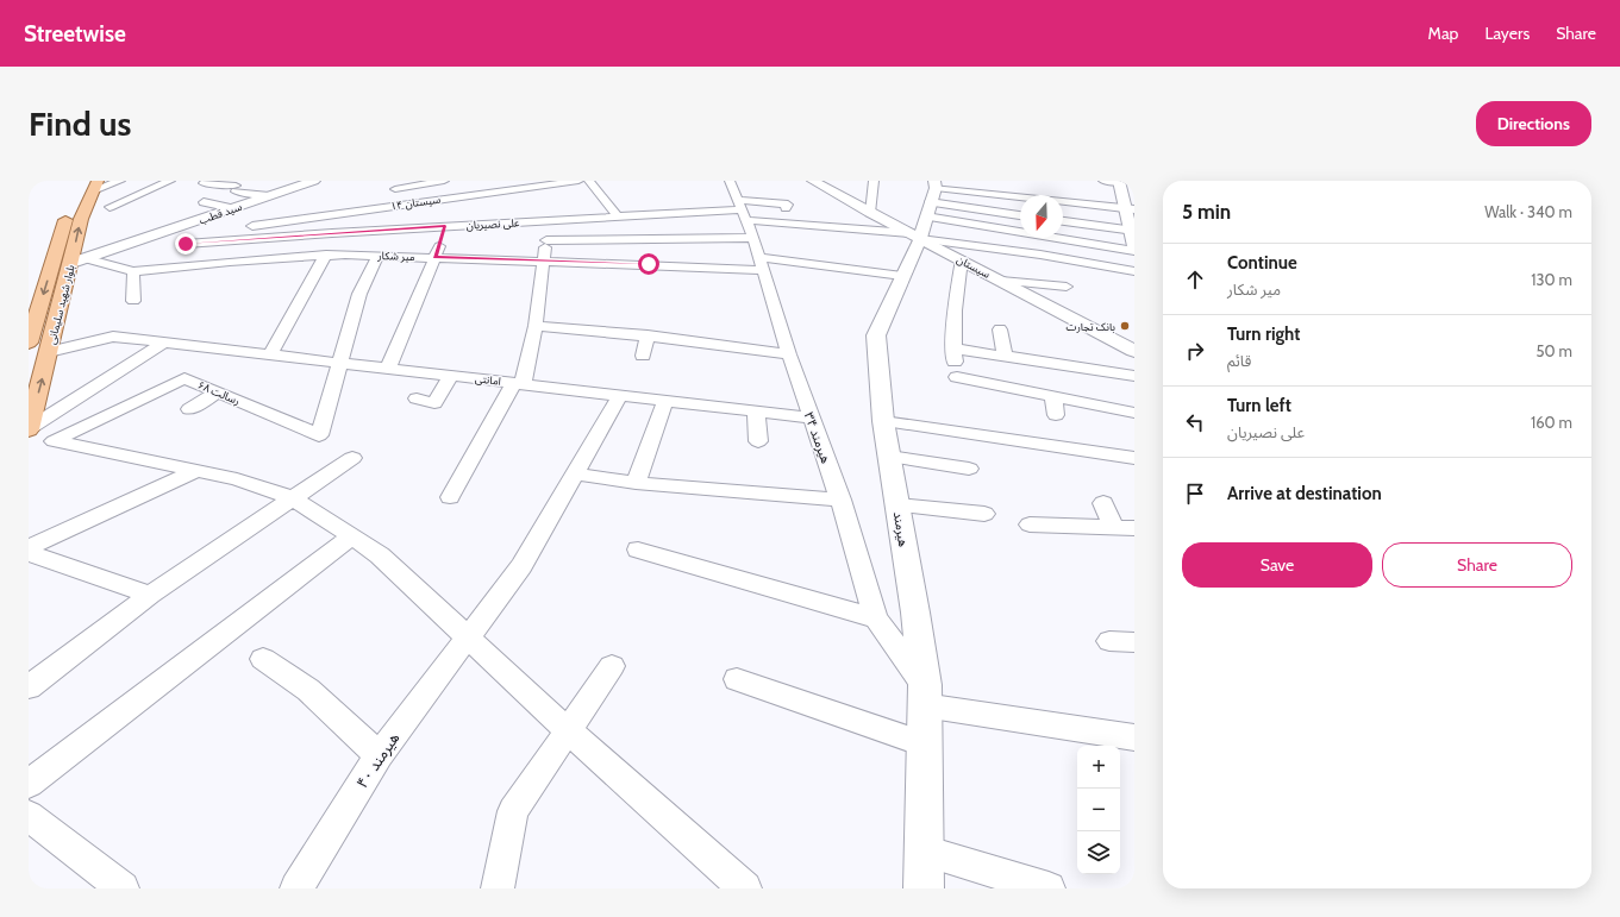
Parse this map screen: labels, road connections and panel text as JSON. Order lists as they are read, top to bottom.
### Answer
{
  "streets": {
    "main road": ["بلوار شهید سلیمانی"],
    "street": [
      "سیستان ۱۴",
      "سید قطب",
      "علی نصیریان",
      "میر شکار",
      "سیستان",
      "امانتی",
      "رسالت ۶۸",
      "هیرمند ۳۴",
      "هیرمند",
      "هیرمند ۴۰"
    ]
  },
  "crossings": [
    ["سید قطب", "بلوار شهید سلیمانی"],
    ["علی نصیریان", "هیرمند ۳۴"],
    ["میر شکار", "هیرمند ۳۴"],
    ["میر شکار", "هیرمند"],
    ["سیستان", "هیرمند"],
    ["بلوار شهید سلیمانی", "امانتی"],
    ["امانتی", "رسالت ۶۸"],
    ["امانتی", "هیرمند ۳۴"],
    ["امانتی", "هیرمند ۴۰"],
    ["هیرمند ۳۴", "هیرمند"]
  ],
  "places": ["بانک تجارت"],
  "north": "bottom",
  "page": {
    "header": "Streetwise",
    "nav": ["Map", "Layers", "Share"],
    "buttons": [
      "Directions",
      ["Save", "Share"]
    ],
    "title": "Find us",
    "heading": ["5 min", "Walk · 340 m"],
    "list": [
      ["Continue", "میر شکار", "130 m"],
      ["Turn right", "قائم", "50 m"],
      ["Turn left", "علی نصیریان", "160 m"],
      "Arrive at destination"
    ],
    "map_buttons": ["+", "−"]
  }
}
